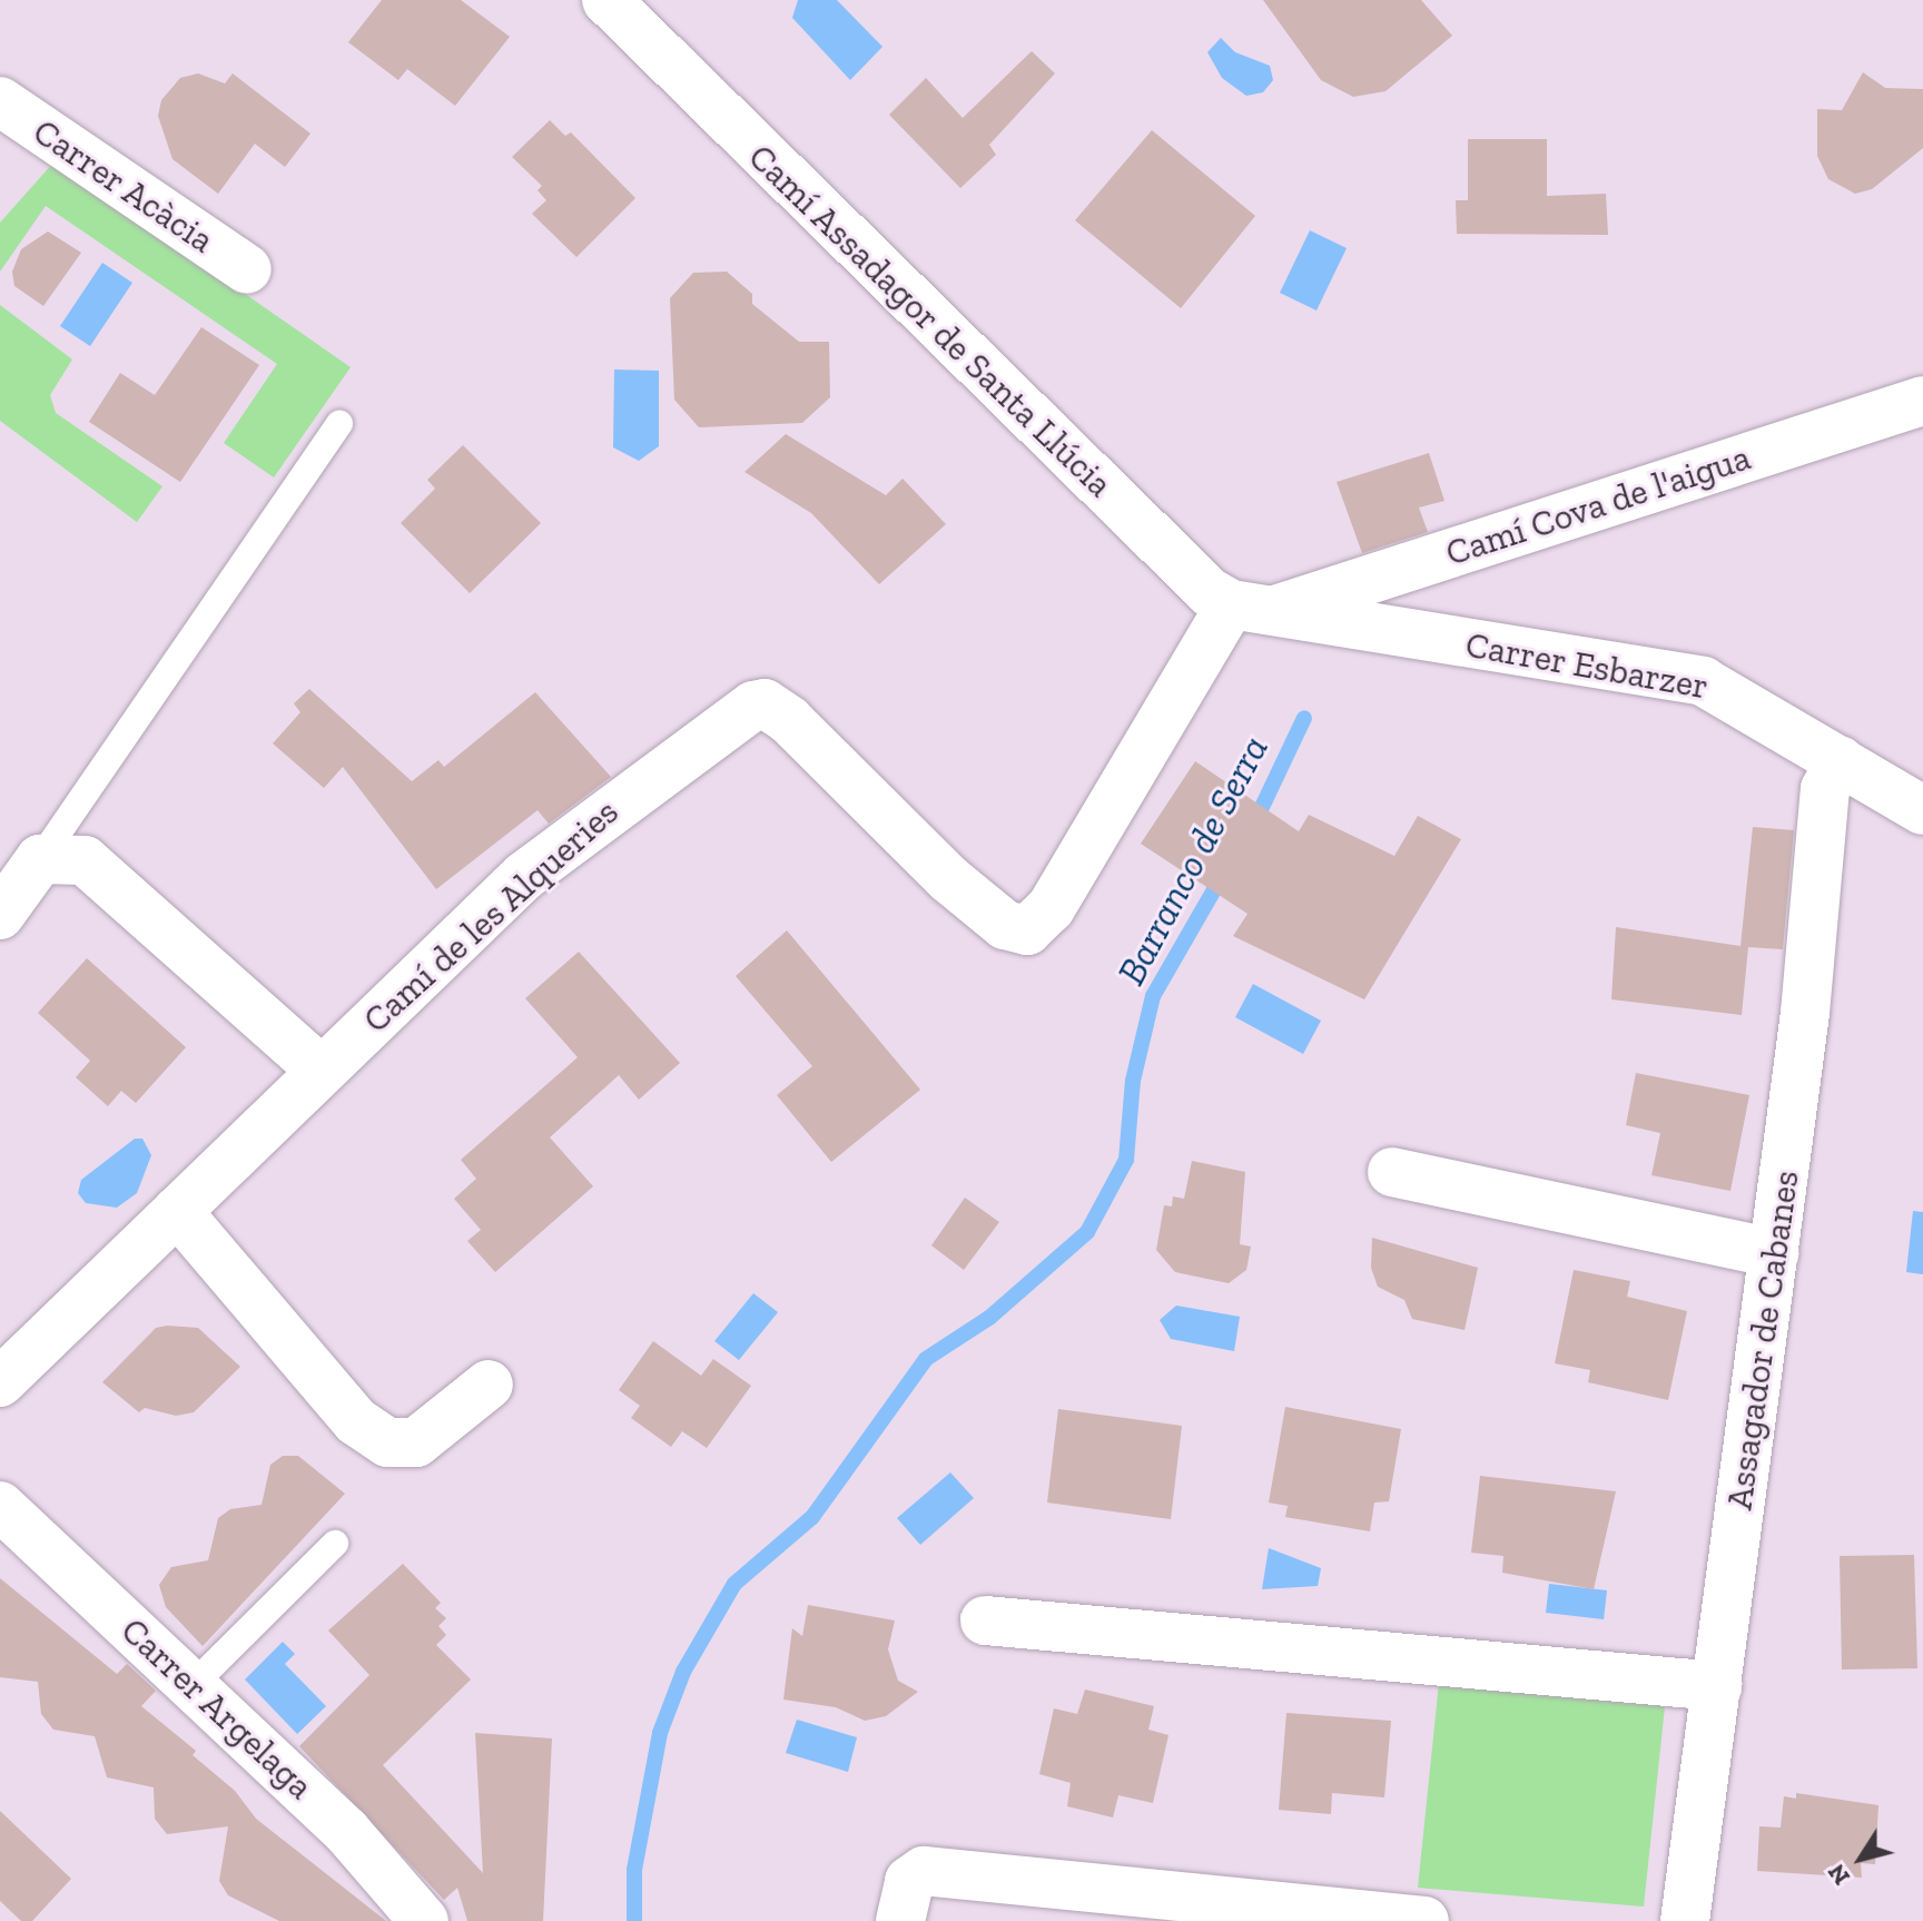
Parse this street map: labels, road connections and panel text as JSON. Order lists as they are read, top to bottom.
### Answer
{
  "streets": {
    "street": [
      "Carrer Acàcia",
      "Camí Assadagor de Santa Llúcia",
      "Camí Cova de l'aigua",
      "Carrer Esbarzer",
      "Camí de les Alqueries",
      "Assagador de Cabanes",
      "Carrer Argelaga"
    ]
  },
  "crossings": [
    ["Camí Assadagor de Santa Llúcia", "Camí Cova de l'aigua"],
    ["Camí Assadagor de Santa Llúcia", "Carrer Esbarzer"],
    ["Camí Assadagor de Santa Llúcia", "Camí de les Alqueries"],
    ["Camí Cova de l'aigua", "Carrer Esbarzer"],
    ["Camí Cova de l'aigua", "Camí de les Alqueries"],
    ["Carrer Esbarzer", "Camí de les Alqueries"],
    ["Carrer Esbarzer", "Assagador de Cabanes"]
  ],
  "water": ["Barranco de Serra"],
  "north": "bottom left"
}
